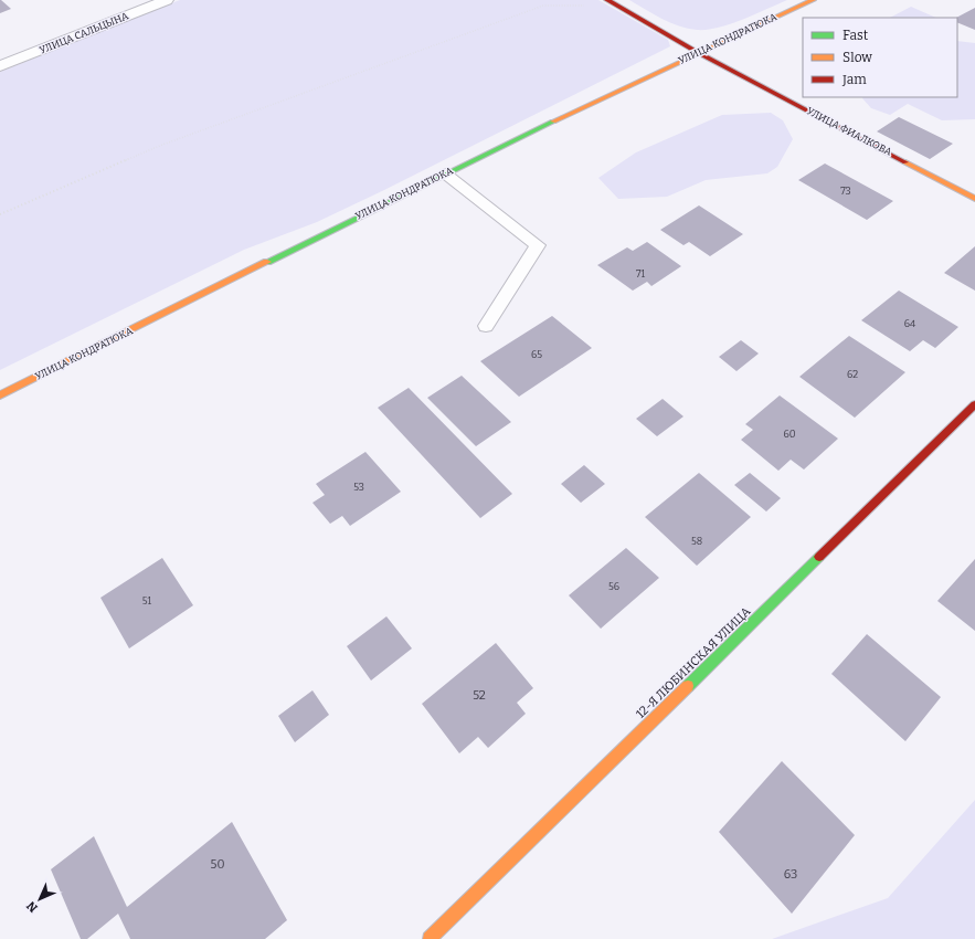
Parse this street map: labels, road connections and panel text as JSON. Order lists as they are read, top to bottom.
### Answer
{
  "streets": {
    "street": [
      "УЛИЦА САЛЬЦЫНА",
      "УЛИЦА КОНДРАТЮКА",
      "УЛИЦА ФИАЛКОВА",
      "12-Я ЛЮБИНСКАЯ УЛИЦА"
    ]
  },
  "crossings": [
    ["УЛИЦА КОНДРАТЮКА", "УЛИЦА ФИАЛКОВА"]
  ],
  "house_numbers": [
    "73",
    "71",
    "64",
    "65",
    "62",
    "60",
    "53",
    "58",
    "56",
    "51",
    "52",
    "50",
    "63"
  ],
  "legend": ["Fast", "Slow", "Jam"],
  "north": "bottom left"
}
